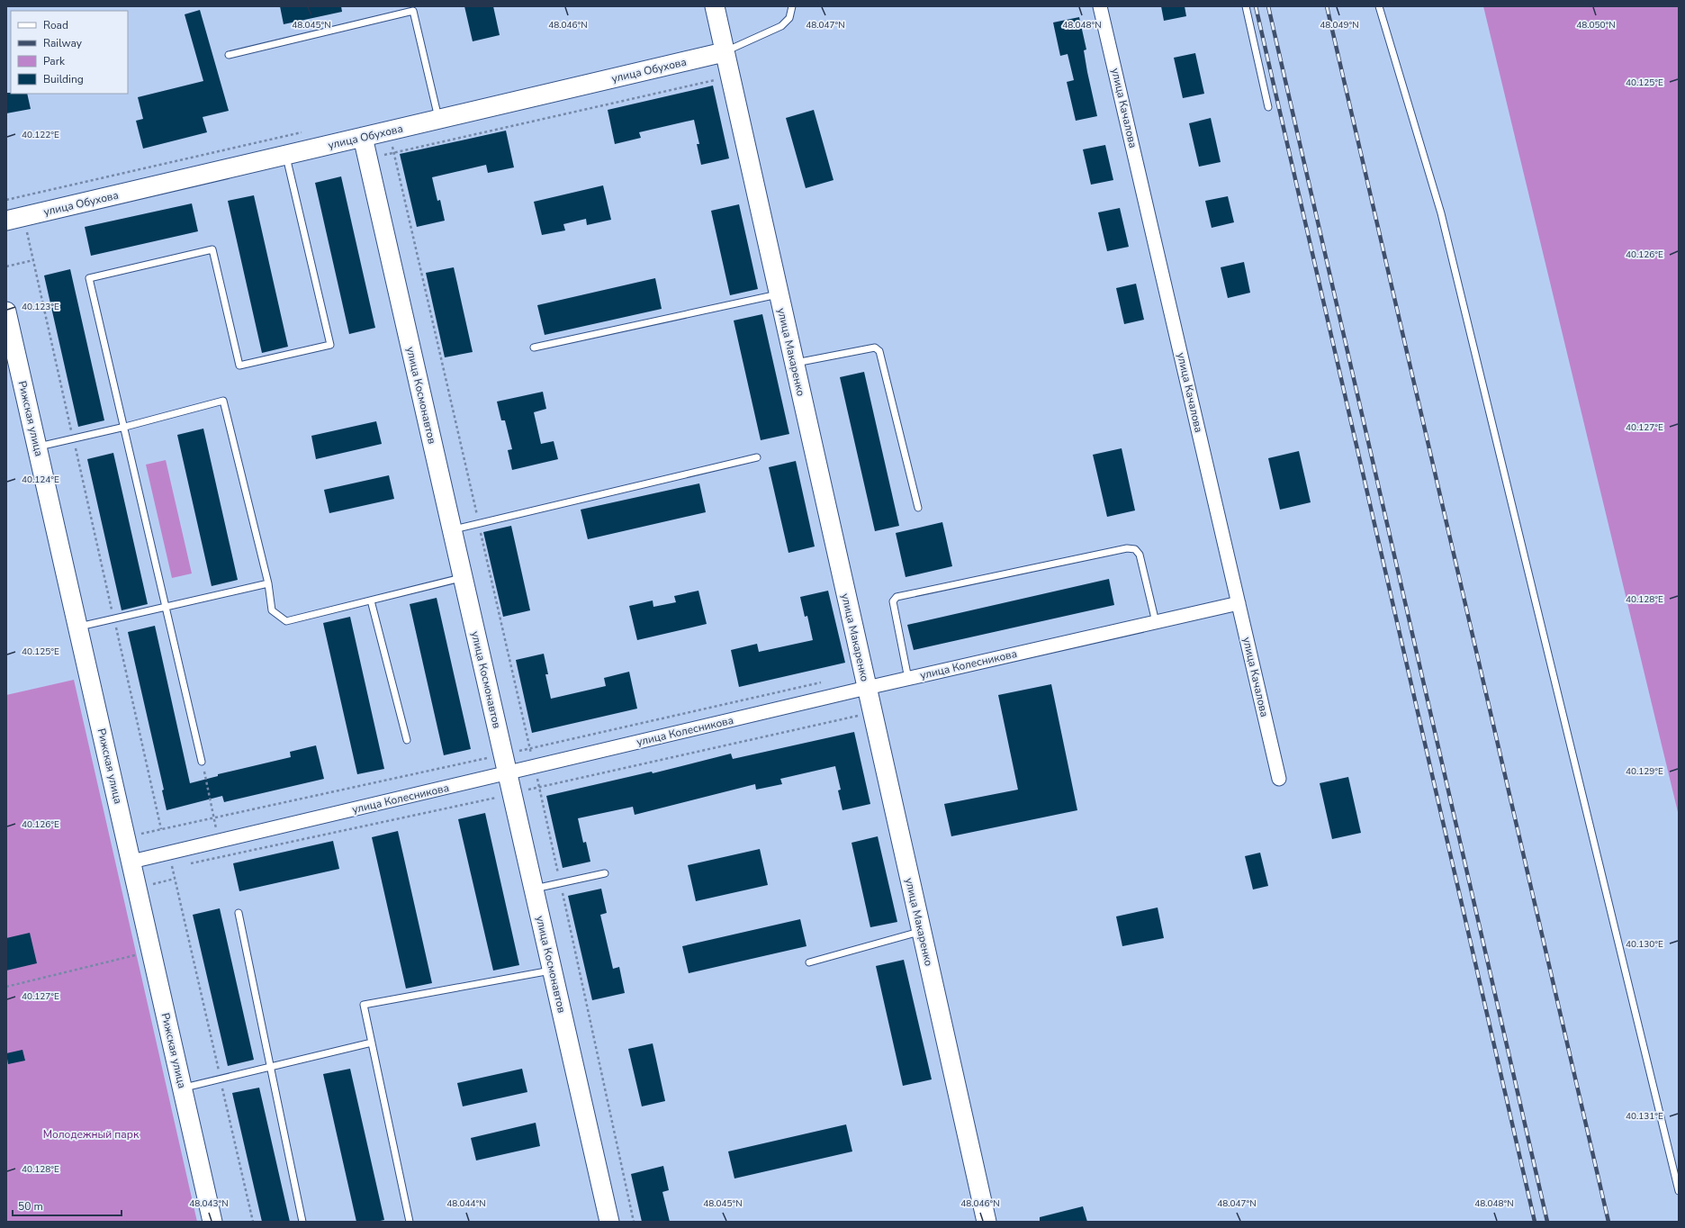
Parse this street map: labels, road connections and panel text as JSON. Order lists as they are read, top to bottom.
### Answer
{
  "streets": {
    "street": [
      "улица Обухова",
      "улица Качалова",
      "улица Макаренко",
      "улица Космонавтов",
      "Рижская улица",
      "улица Колесникова"
    ]
  },
  "crossings": [
    ["улица Обухова", "улица Макаренко"],
    ["улица Обухова", "улица Космонавтов"],
    ["улица Качалова", "улица Колесникова"],
    ["улица Макаренко", "улица Колесникова"],
    ["улица Космонавтов", "улица Колесникова"],
    ["Рижская улица", "улица Колесникова"]
  ],
  "parks": ["Молодежный парк"],
  "legend": [
    "Road",
    "Railway",
    "Park",
    "Building"
  ],
  "scale_bar": "50 m",
  "coordinates": [
    "48.045°N",
    "48.046°N",
    "48.048°N",
    "48.050°N",
    "48.047°N",
    "48.049°N",
    "40.125°E",
    "40.122°E",
    "40.126°E",
    "40.123°E",
    "40.127°E",
    "40.124°E",
    "40.128°E",
    "40.129°E",
    "40.130°E",
    "40.131°E",
    "48.043°N",
    "48.044°N"
  ]
}
